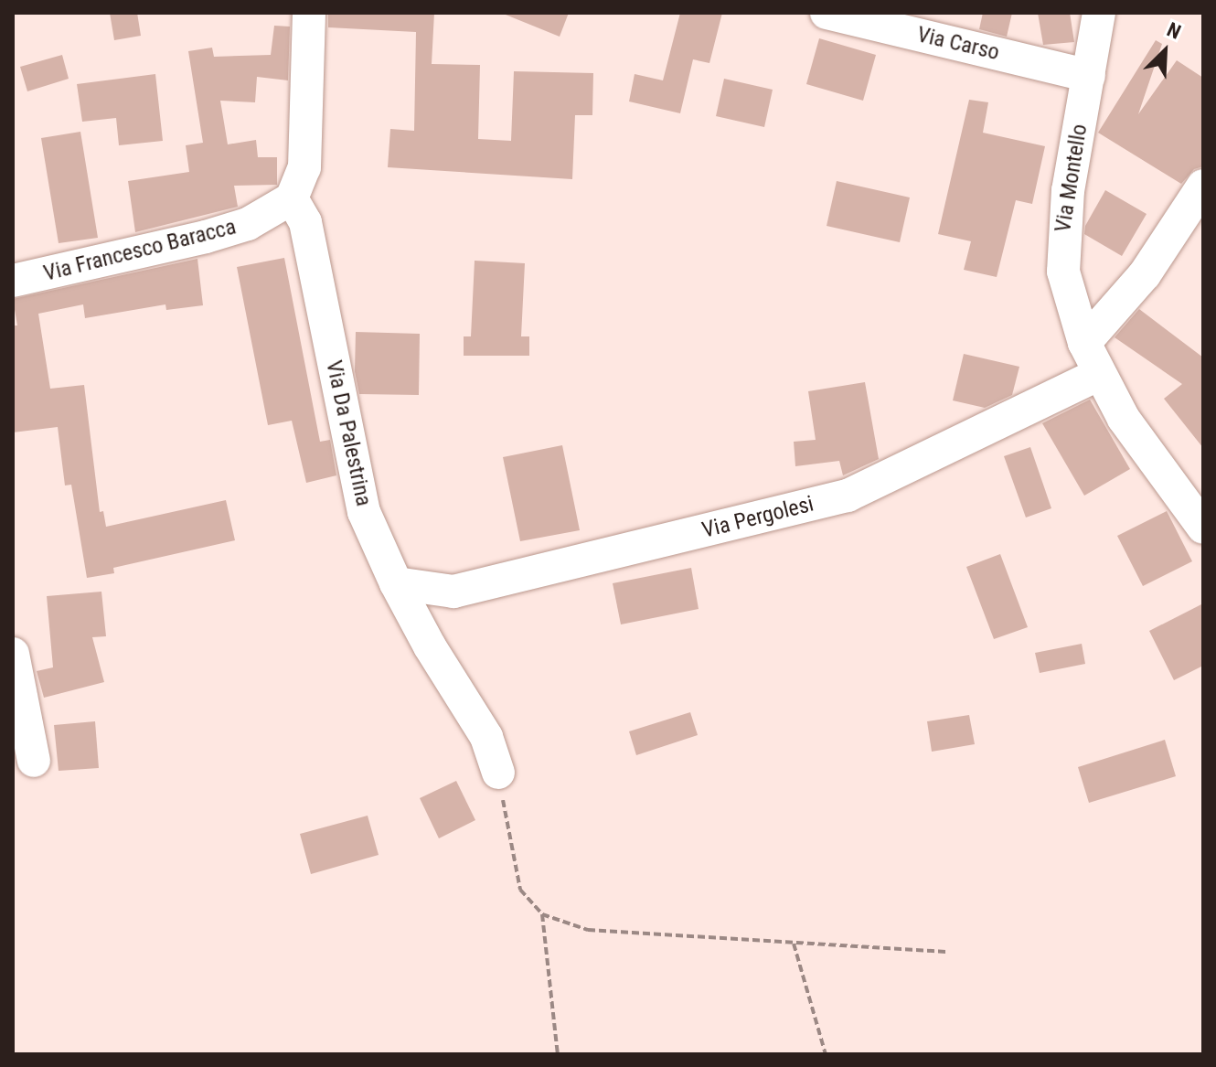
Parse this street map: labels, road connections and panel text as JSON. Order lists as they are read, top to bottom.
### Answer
{
  "streets": {
    "street": [
      "Via Carso",
      "Via Montello",
      "Via Francesco Baracca",
      "Via Da Palestrina",
      "Via Pergolesi"
    ]
  },
  "crossings": [
    ["Via Carso", "Via Montello"],
    ["Via Montello", "Via Pergolesi"],
    ["Via Francesco Baracca", "Via Da Palestrina"],
    ["Via Da Palestrina", "Via Pergolesi"]
  ],
  "north": "top right"
}
